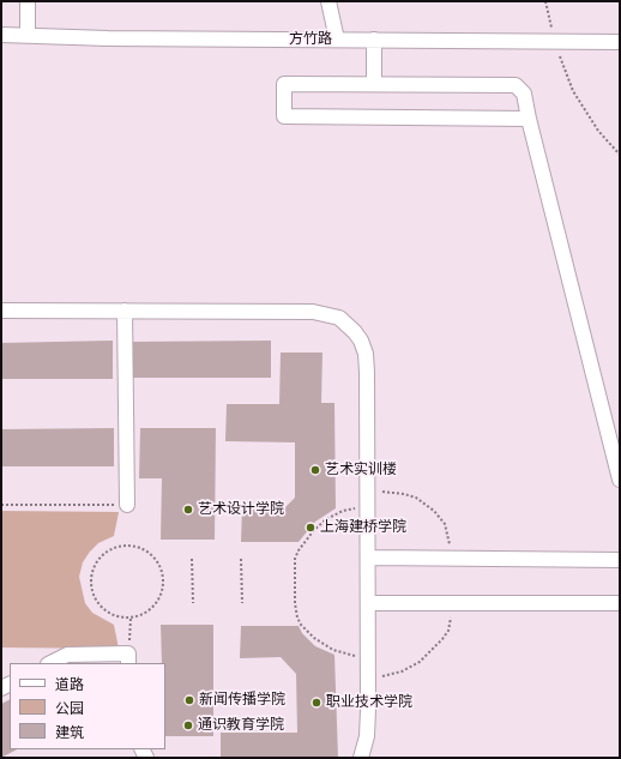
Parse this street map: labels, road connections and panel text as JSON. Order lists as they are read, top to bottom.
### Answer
{
  "streets": {
    "street": ["方竹路"]
  },
  "places": [
    "艺术实训楼",
    "艺术设计学院",
    "上海建桥学院",
    "新闻传播学院",
    "职业技术学院",
    "通识教育学院"
  ],
  "legend": ["道路", "公园", "建筑"]
}
